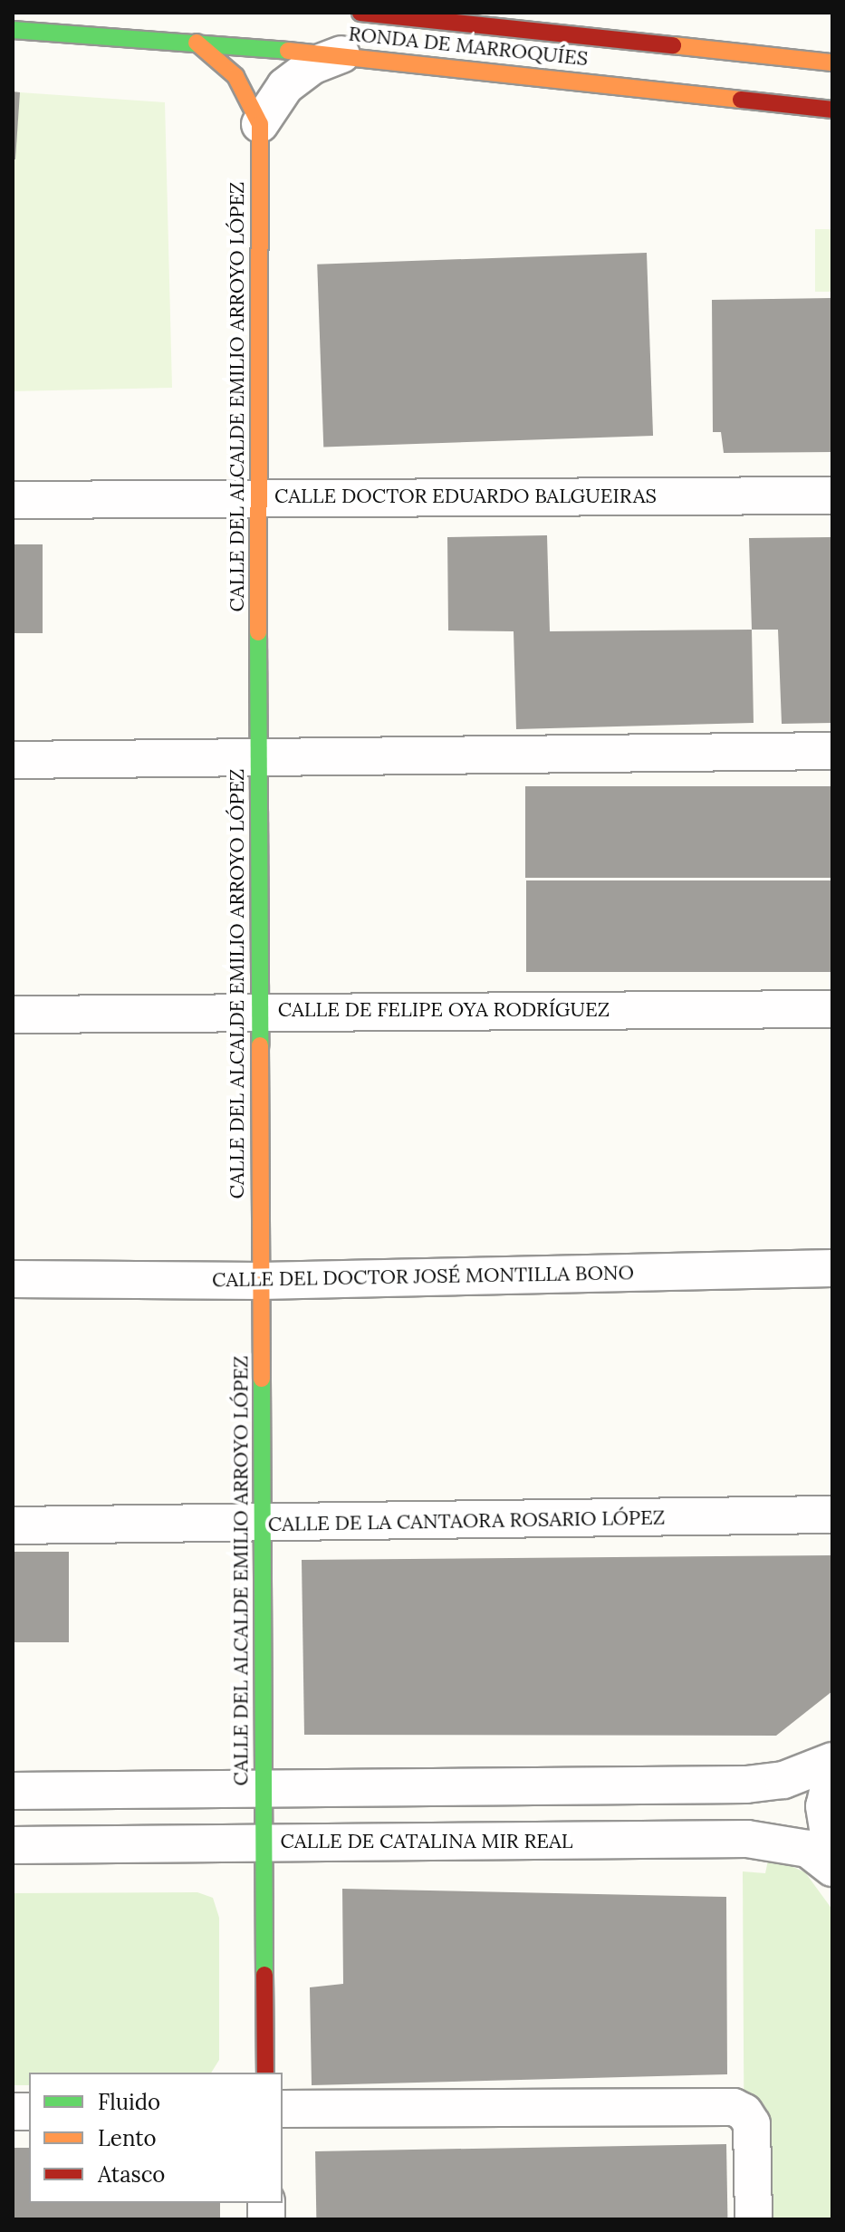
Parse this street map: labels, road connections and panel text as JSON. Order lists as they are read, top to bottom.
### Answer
{
  "streets": {
    "street": [
      "RONDA DE MARROQUÍES",
      "CALLE DEL ALCALDE EMILIO ARROYO LÓPEZ",
      "CALLE DOCTOR EDUARDO BALGUEIRAS",
      "CALLE DE FELIPE OYA RODRÍGUEZ",
      "CALLE DEL DOCTOR JOSÉ MONTILLA BONO",
      "CALLE DE LA CANTAORA ROSARIO LÓPEZ",
      "CALLE DE CATALINA MIR REAL"
    ]
  },
  "crossings": [
    ["CALLE DEL ALCALDE EMILIO ARROYO LÓPEZ", "CALLE DOCTOR EDUARDO BALGUEIRAS"],
    ["CALLE DEL ALCALDE EMILIO ARROYO LÓPEZ", "CALLE DE FELIPE OYA RODRÍGUEZ"],
    ["CALLE DEL ALCALDE EMILIO ARROYO LÓPEZ", "CALLE DEL DOCTOR JOSÉ MONTILLA BONO"],
    ["CALLE DEL ALCALDE EMILIO ARROYO LÓPEZ", "CALLE DE LA CANTAORA ROSARIO LÓPEZ"],
    ["CALLE DEL ALCALDE EMILIO ARROYO LÓPEZ", "CALLE DE CATALINA MIR REAL"]
  ],
  "legend": ["Fluido", "Lento", "Atasco"]
}
